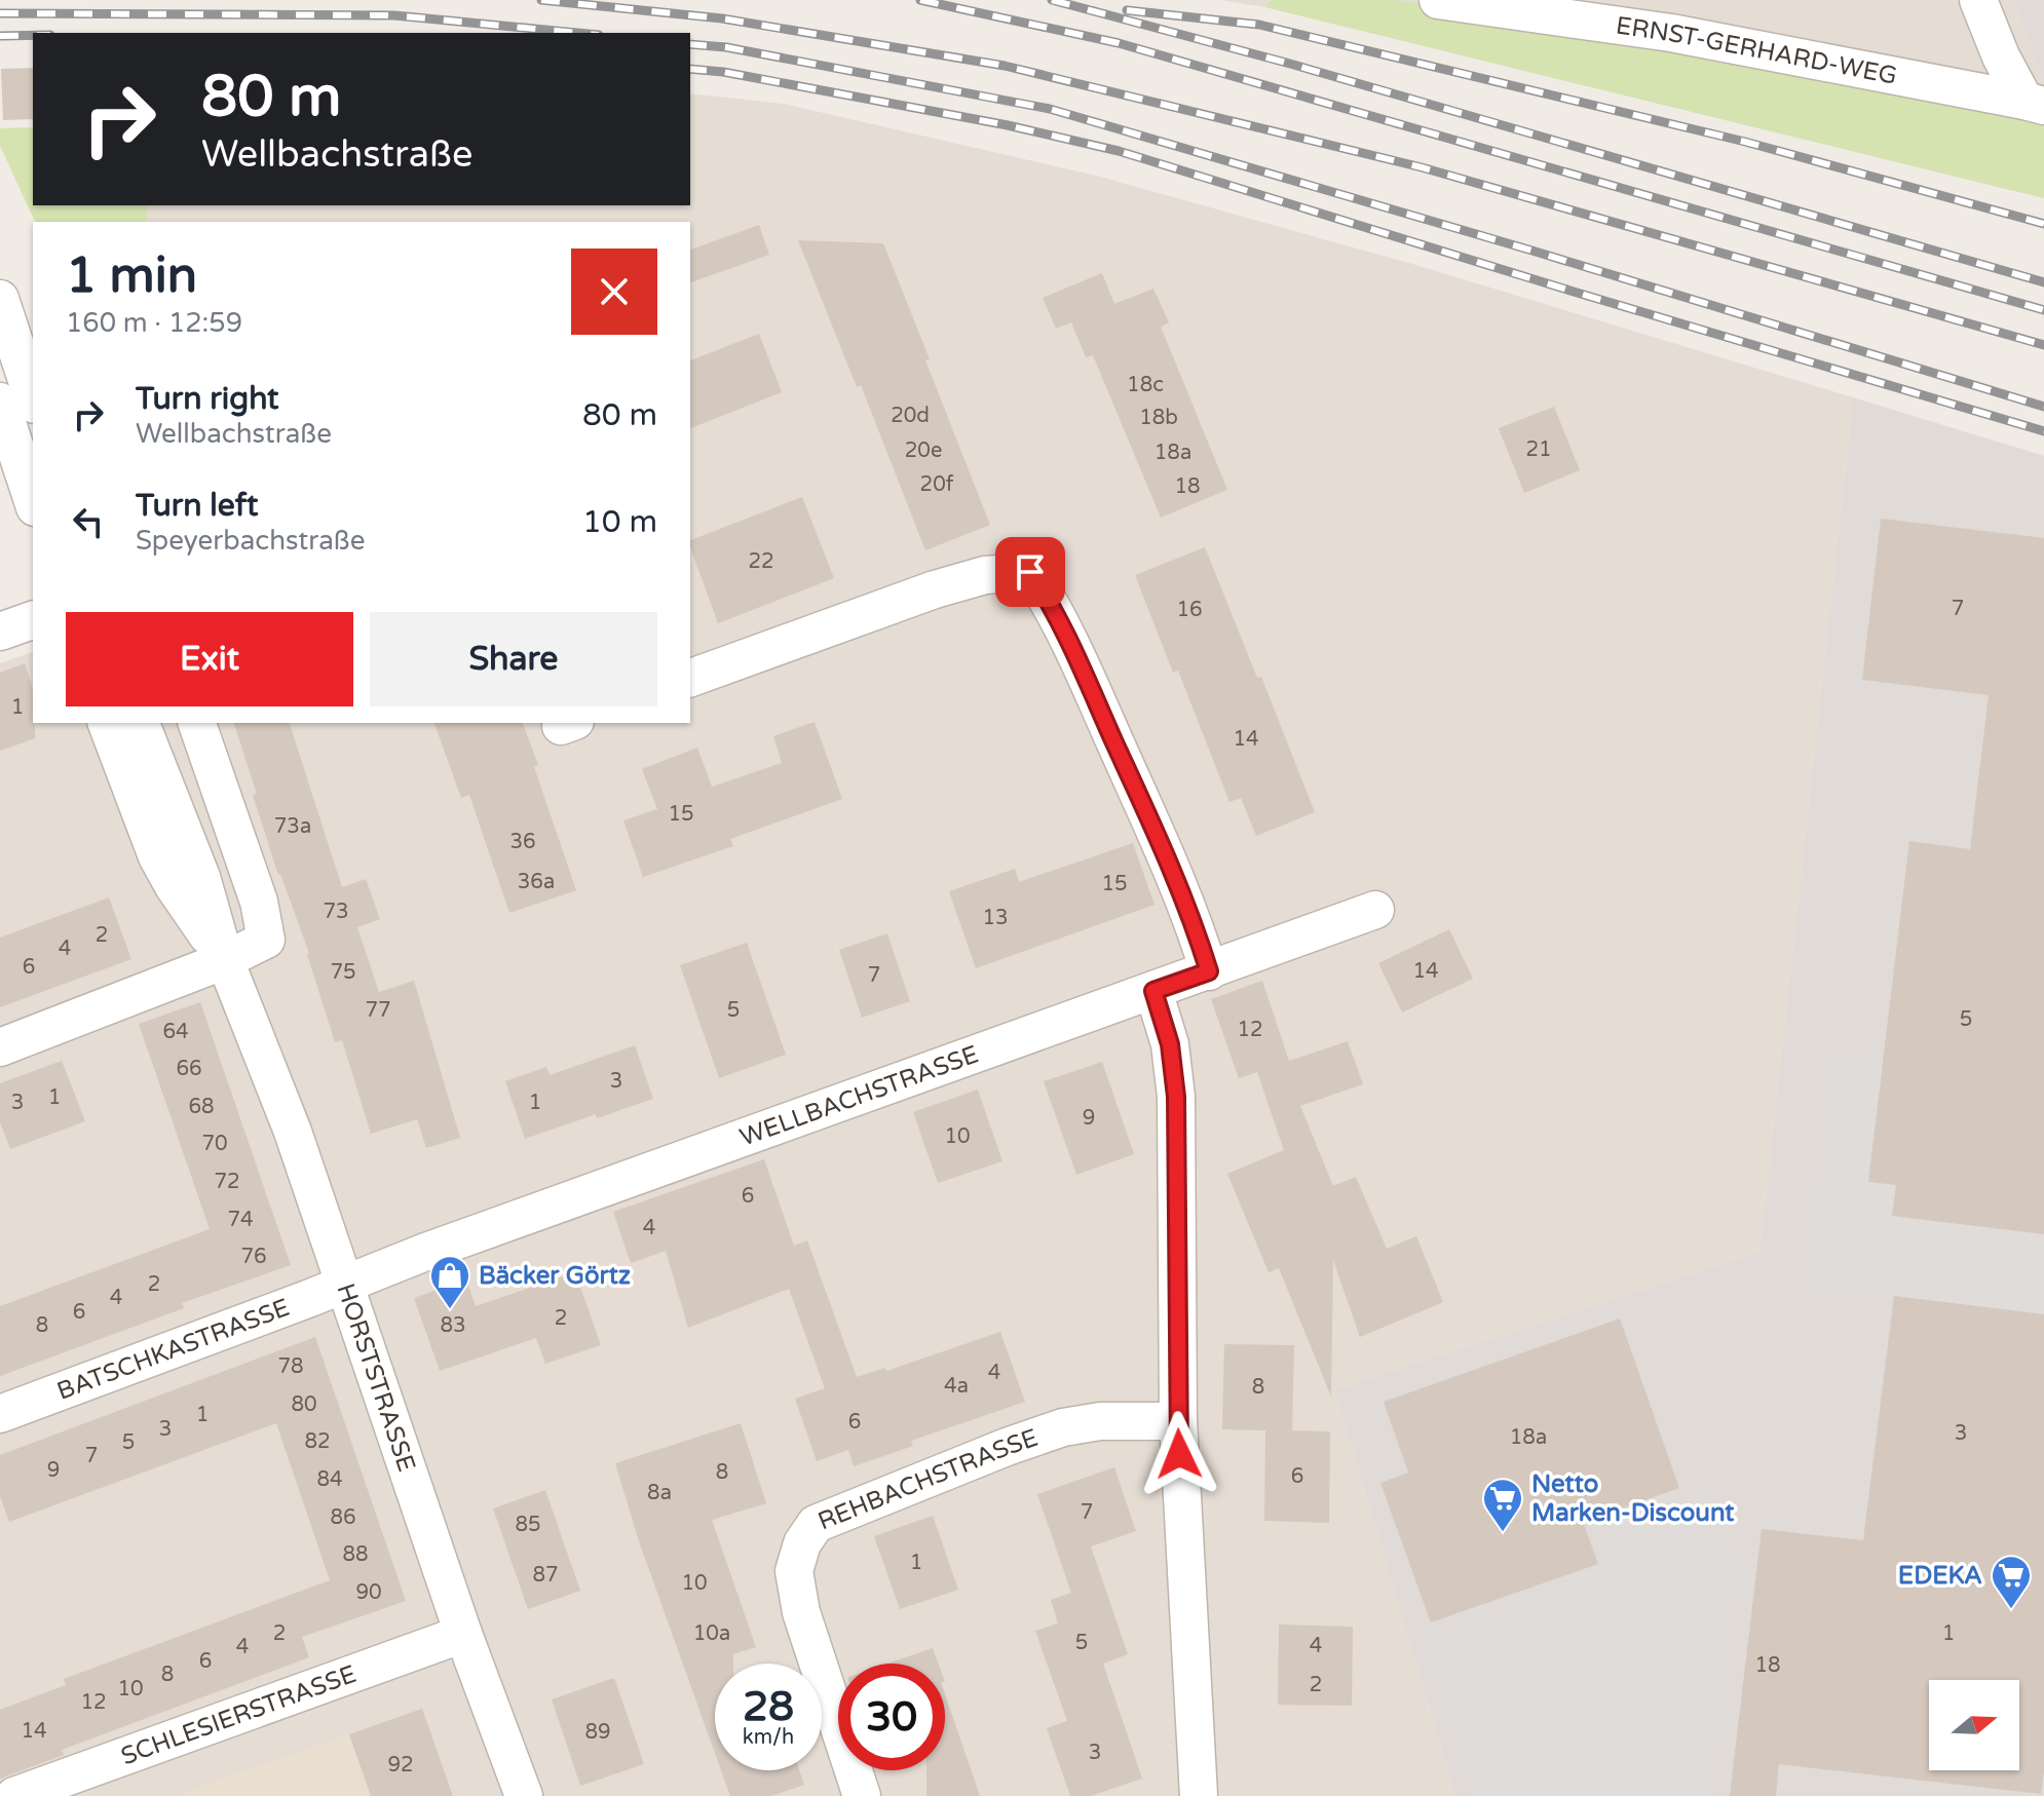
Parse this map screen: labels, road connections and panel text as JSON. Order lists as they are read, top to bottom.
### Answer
{
  "streets": {
    "street": [
      "ERNST-GERHARD-WEG",
      "WELLBACHSTRASSE",
      "BATSCHKASTRASSE",
      "HORSTSTRASSE",
      "REHBACHSTRASSE",
      "SCHLESIERSTRASSE"
    ]
  },
  "crossings": [
    ["WELLBACHSTRASSE", "BATSCHKASTRASSE"],
    ["WELLBACHSTRASSE", "HORSTSTRASSE"],
    ["BATSCHKASTRASSE", "HORSTSTRASSE"],
    ["HORSTSTRASSE", "SCHLESIERSTRASSE"]
  ],
  "places": {
    "shop": ["Bäcker Görtz"],
    "supermarket": ["Netto Marken-Discount", "EDEKA"]
  },
  "house_numbers": [
    "18c",
    "20d",
    "18b",
    "21",
    "20e",
    "18a",
    "20f",
    "18",
    "22",
    "7",
    "16",
    "1",
    "14",
    "15",
    "73a",
    "36",
    "36a",
    "15",
    "73",
    "13",
    "2",
    "4",
    "6",
    "14",
    "75",
    "7",
    "77",
    "5",
    "5",
    "12",
    "64",
    "66",
    "3",
    "1",
    "3",
    "1",
    "68",
    "9",
    "10",
    "70",
    "72",
    "6",
    "74",
    "4",
    "76",
    "2",
    "4",
    "6",
    "2",
    "8",
    "83",
    "78",
    "4",
    "4a",
    "8",
    "80",
    "1",
    "6",
    "3",
    "3",
    "18a",
    "82",
    "5",
    "7",
    "9",
    "8",
    "6",
    "84",
    "8a",
    "7",
    "86",
    "85",
    "88",
    "1",
    "87",
    "10",
    "90",
    "2",
    "10a",
    "1",
    "5",
    "4",
    "4",
    "6",
    "18",
    "8",
    "2",
    "10",
    "12",
    "14",
    "89",
    "3",
    "92"
  ],
  "north": "right",
  "page": {
    "turn": ["80 m", "Wellbachstraße"],
    "heading": ["1 min", "160 m · 12:59"],
    "list": [
      {
        "name": "Turn right",
        "note": "Wellbachstraße",
        "value": "80 m"
      },
      {
        "name": "Turn left",
        "note": "Speyerbachstraße",
        "value": "10 m"
      }
    ],
    "buttons": ["Exit", "Share"],
    "speed": "28 km/h",
    "limit": "30"
  }
}
